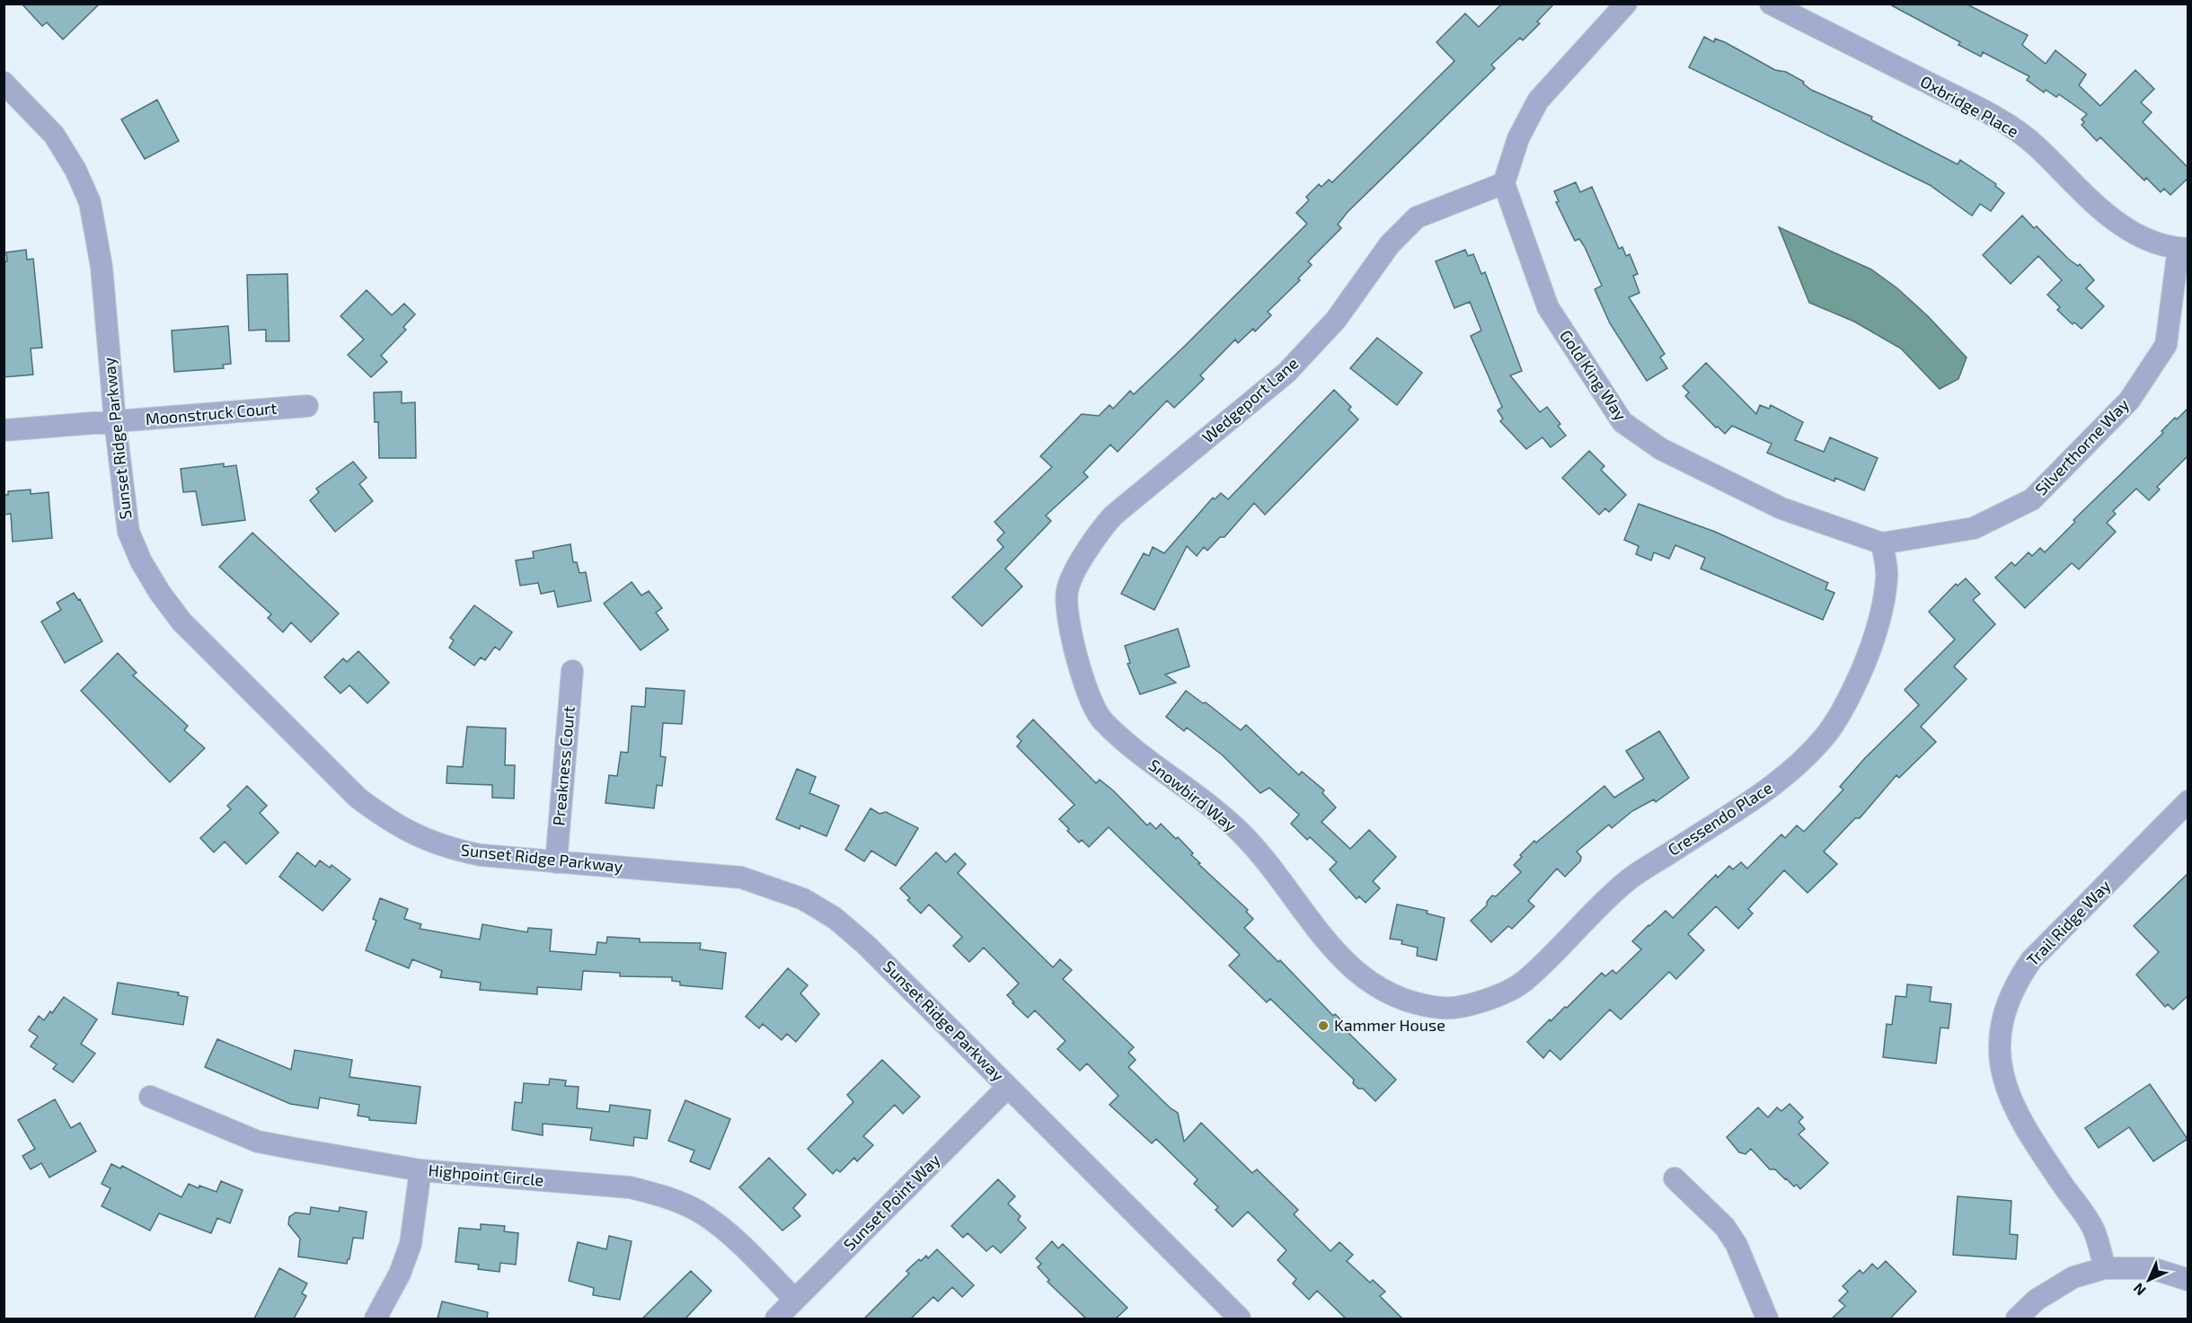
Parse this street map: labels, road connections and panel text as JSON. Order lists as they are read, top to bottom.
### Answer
{
  "streets": {
    "street": [
      "Oxbridge Place",
      "Gold King Way",
      "Wedgeport Lane",
      "Moonstruck Court",
      "Sunset Ridge Parkway",
      "Silverthorne Way",
      "Preakness Court",
      "Snowbird Way",
      "Cressendo Place",
      "Trail Ridge Way",
      "Highpoint Circle",
      "Sunset Point Way"
    ]
  },
  "crossings": [
    ["Oxbridge Place", "Silverthorne Way"],
    ["Gold King Way", "Wedgeport Lane"],
    ["Gold King Way", "Silverthorne Way"],
    ["Gold King Way", "Cressendo Place"],
    ["Wedgeport Lane", "Snowbird Way"],
    ["Moonstruck Court", "Sunset Ridge Parkway"],
    ["Sunset Ridge Parkway", "Preakness Court"],
    ["Sunset Ridge Parkway", "Sunset Point Way"],
    ["Silverthorne Way", "Cressendo Place"],
    ["Snowbird Way", "Cressendo Place"],
    ["Highpoint Circle", "Sunset Point Way"]
  ],
  "places": ["Kammer House"],
  "north": "bottom left"
}
